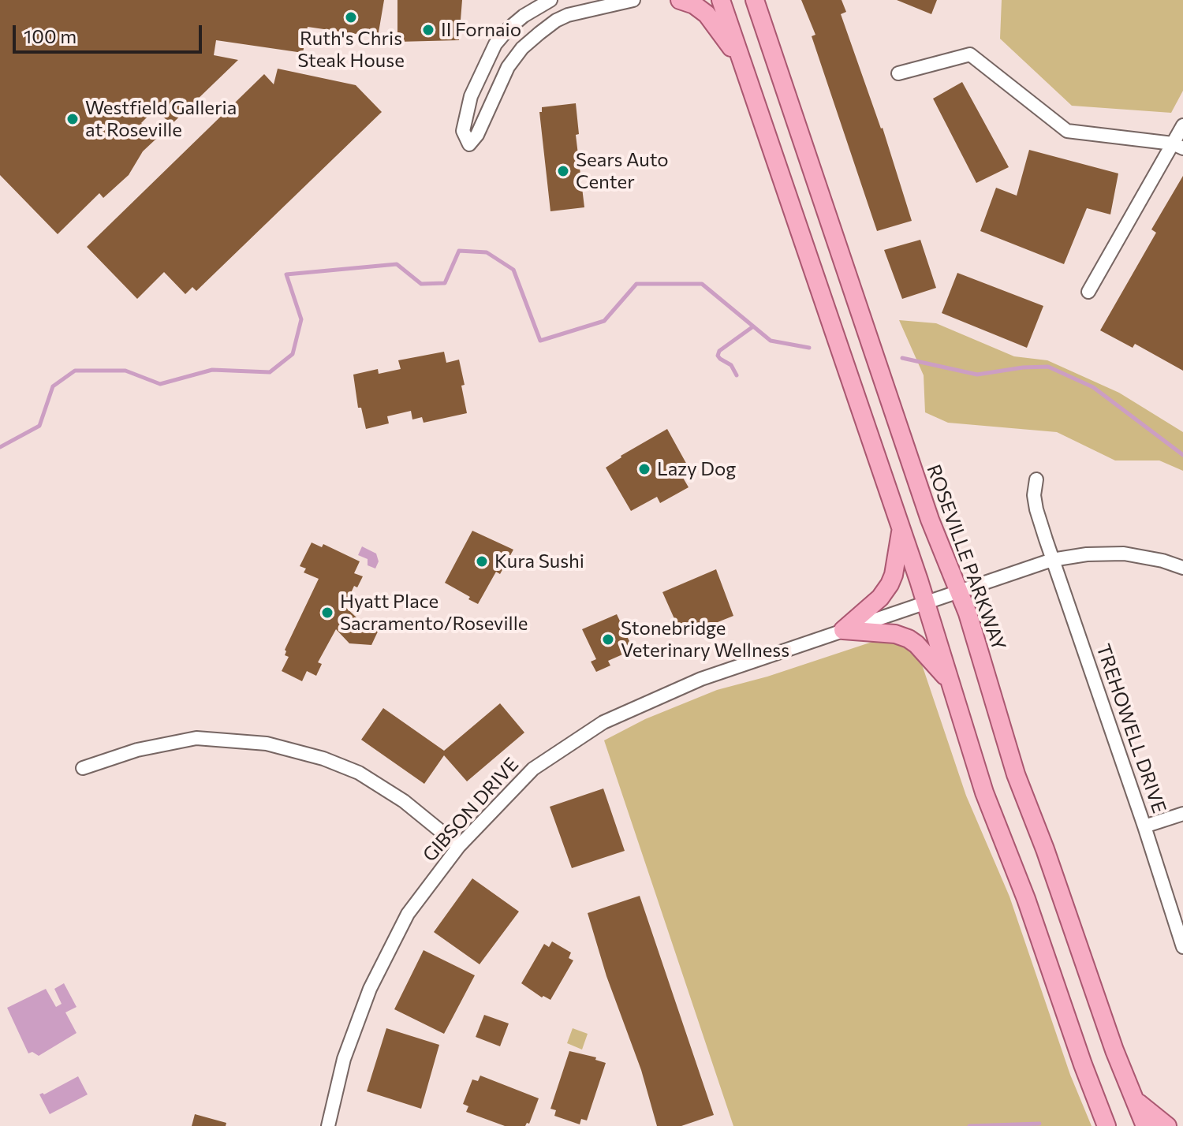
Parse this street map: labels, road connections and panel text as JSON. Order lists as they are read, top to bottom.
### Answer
{
  "streets": {
    "main road": ["ROSEVILLE PARKWAY"],
    "street": ["TREHOWELL DRIVE", "GIBSON DRIVE"]
  },
  "crossings": [
    ["ROSEVILLE PARKWAY", "GIBSON DRIVE"],
    ["TREHOWELL DRIVE", "GIBSON DRIVE"]
  ],
  "places": [
    "Ruth's Chris Steak House",
    "II Fornaio",
    "Westfield Galleria at Roseville",
    "Sears Auto Center",
    "Lazy Dog",
    "Kura Sushi",
    "Hyatt Place Sacramento/Roseville",
    "Stonebridge Veterinary Wellness"
  ],
  "scale_bar": "100 m"
}
